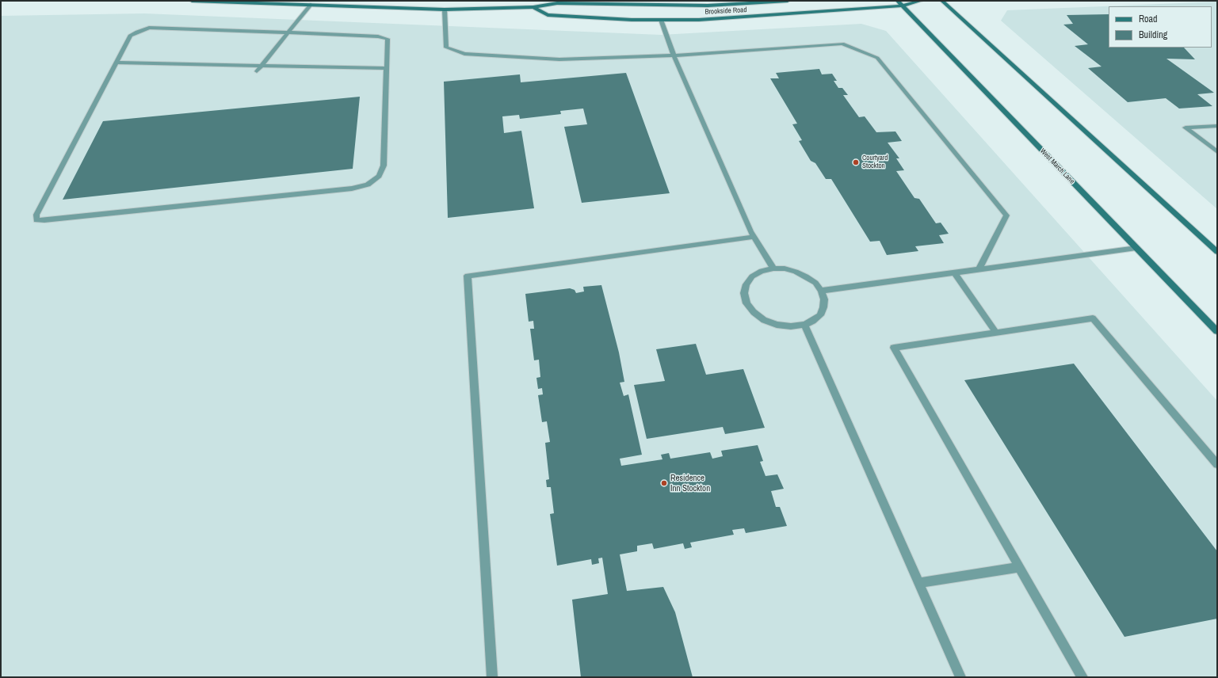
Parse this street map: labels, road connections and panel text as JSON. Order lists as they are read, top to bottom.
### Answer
{
  "streets": {
    "street": ["Brookside Road", "West March Lane"]
  },
  "crossings": [
    ["Brookside Road", "West March Lane"]
  ],
  "places": ["Courtyard Stockton", "Residence Inn Stockton"],
  "legend": ["Road", "Building"]
}
